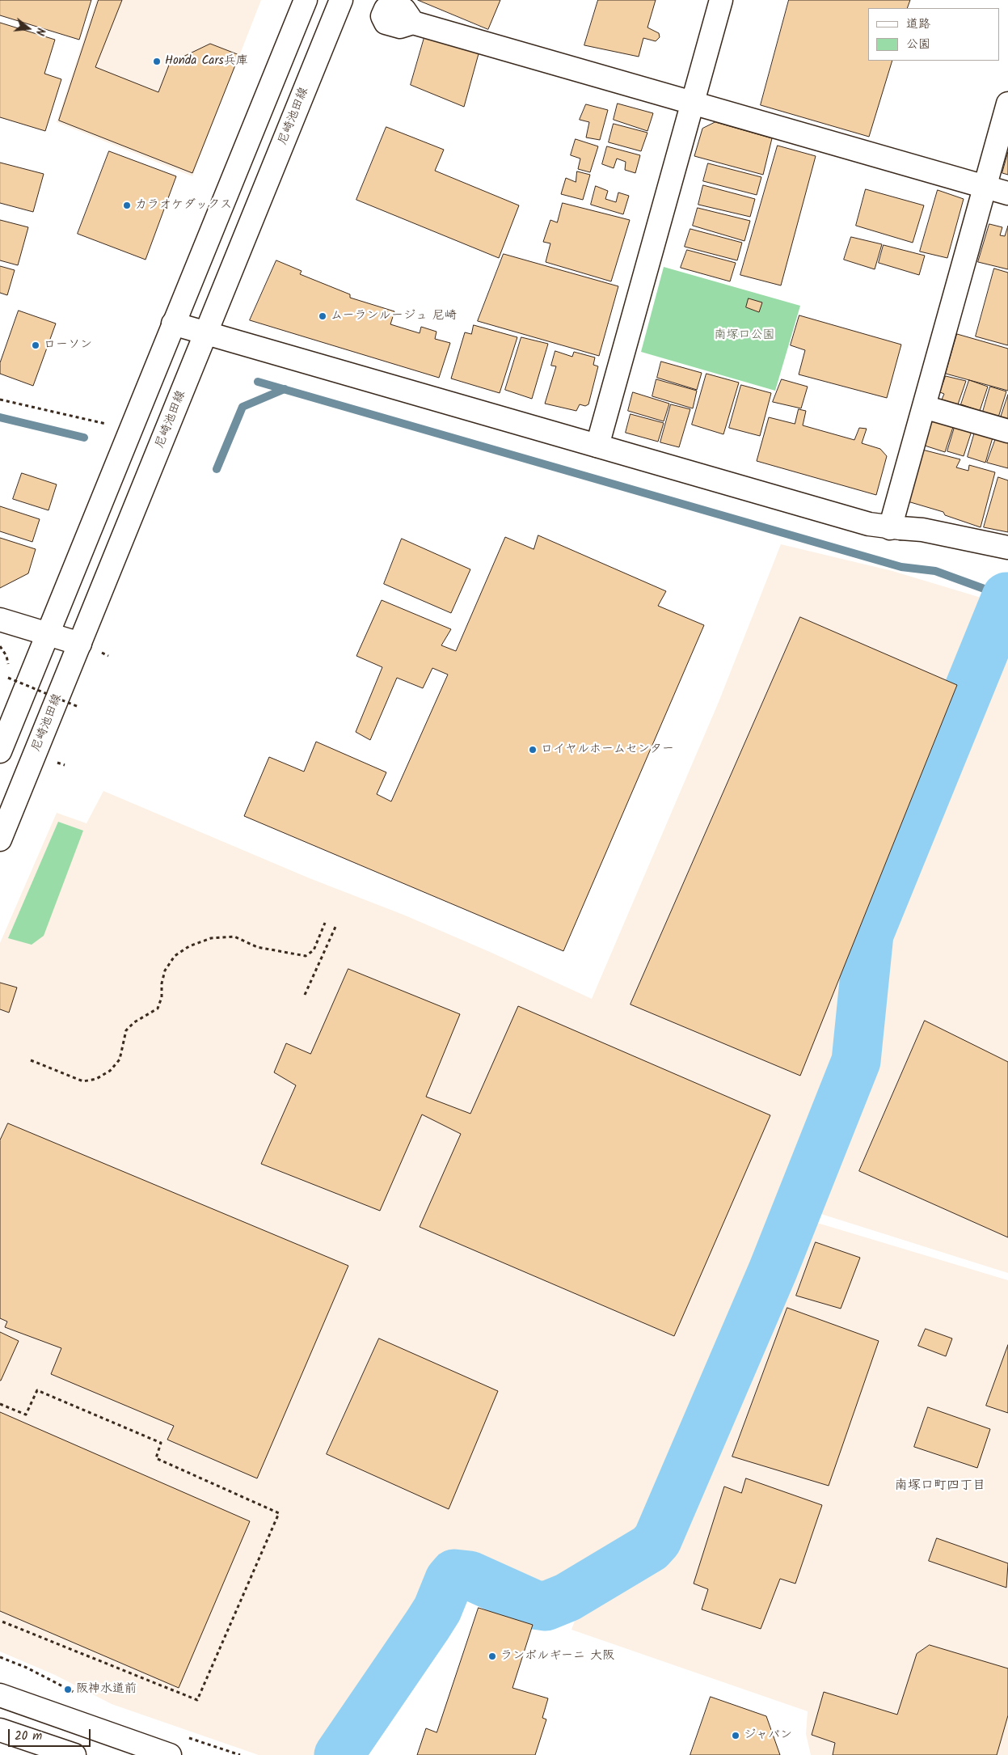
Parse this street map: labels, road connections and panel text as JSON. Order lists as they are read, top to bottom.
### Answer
{
  "streets": {
    "street": ["尼崎池田線"]
  },
  "districts": ["南塚口町四丁目"],
  "parks": ["南塚口公園"],
  "places": [
    "Honda Cars兵庫",
    "カラオケダックス",
    "ムーランルージュ 尼崎",
    "ローソン",
    "ロイヤルホームセンター",
    "ランボルギーニ 大阪",
    "阪神水道前",
    "ジャパン"
  ],
  "legend": ["道路", "公園"],
  "scale_bar": "20 m",
  "north": "right"
}
